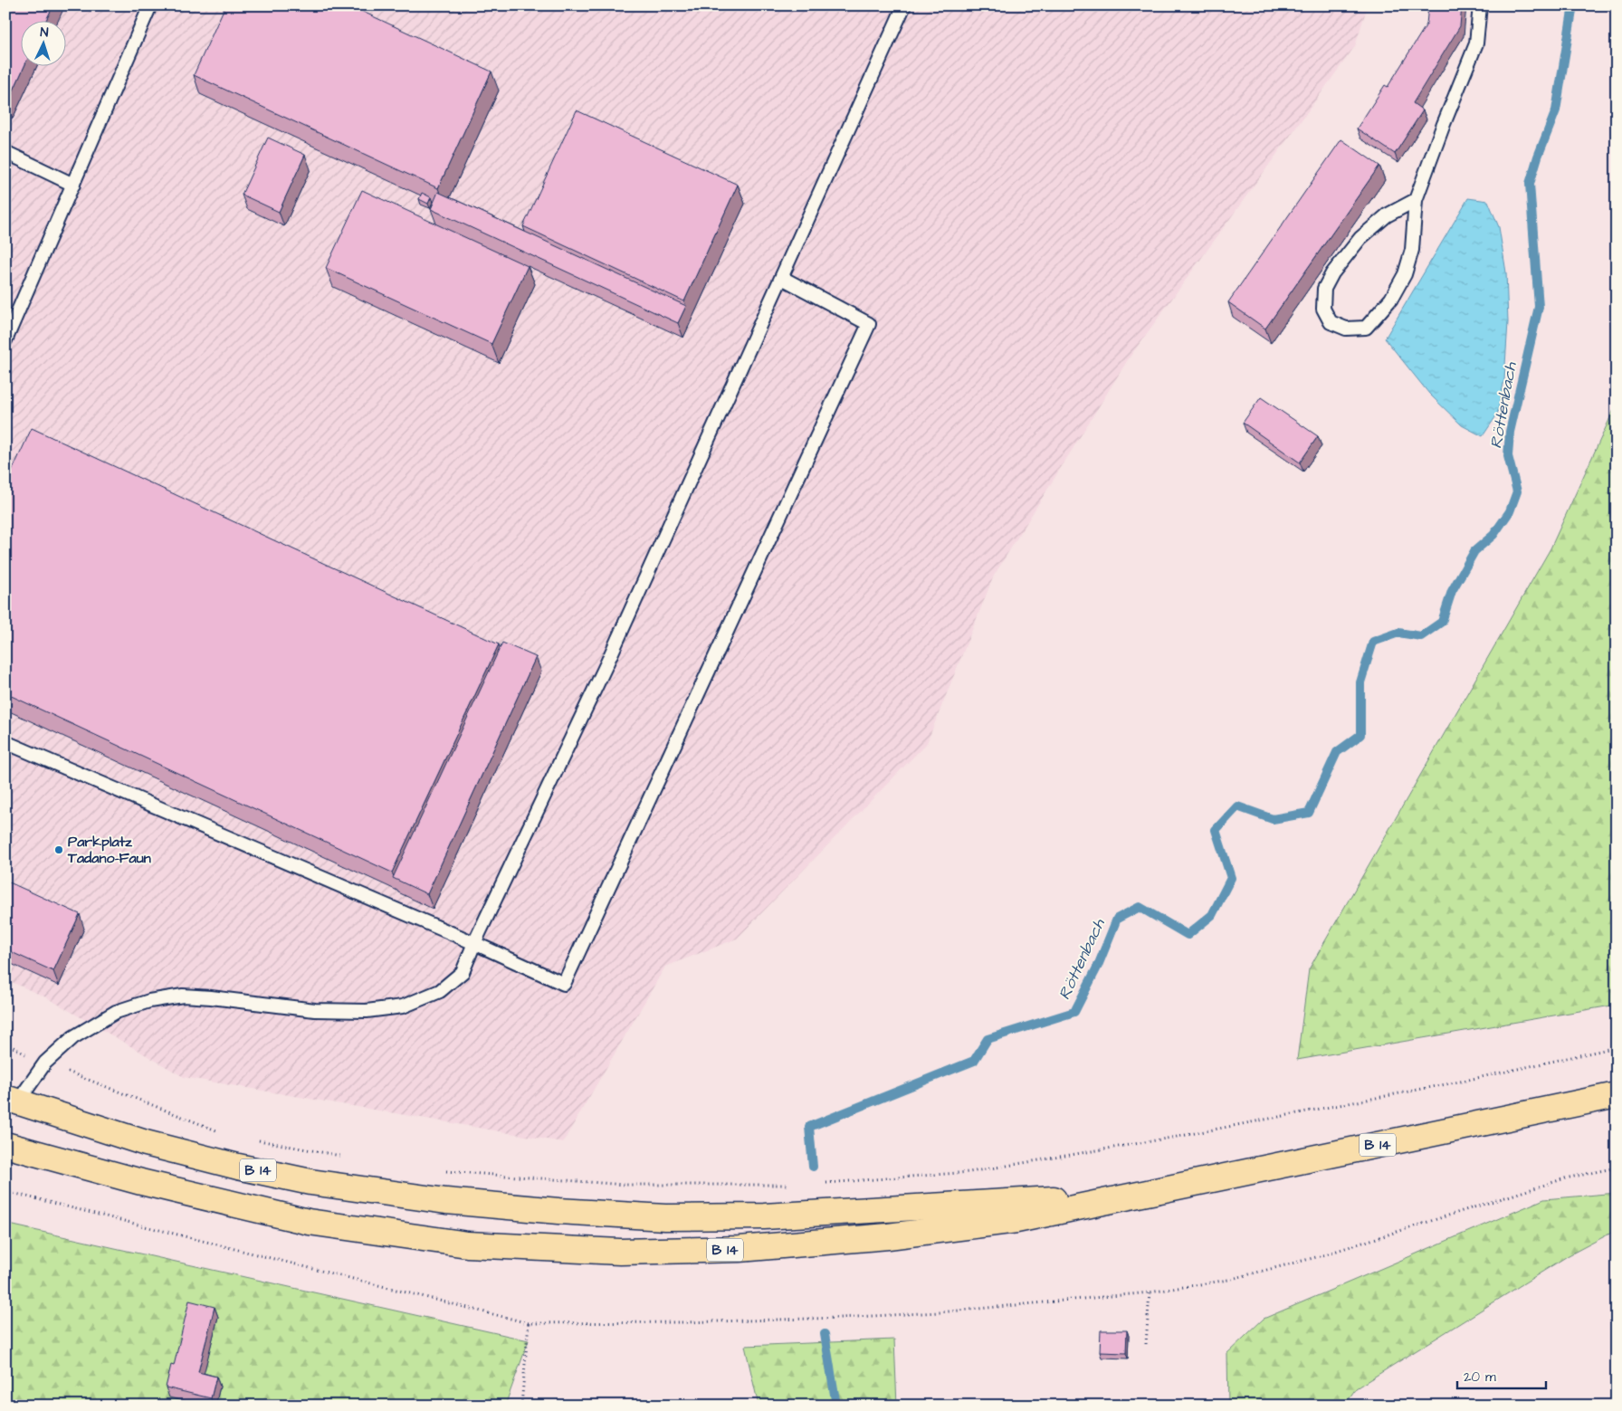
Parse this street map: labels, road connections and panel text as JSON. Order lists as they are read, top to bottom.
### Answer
{
  "streets": {
    "main road": ["B 14"]
  },
  "water": ["Röttenbach"],
  "places": ["Parkplatz Tadano-Faun"],
  "scale_bar": "20 m",
  "north": "top"
}
